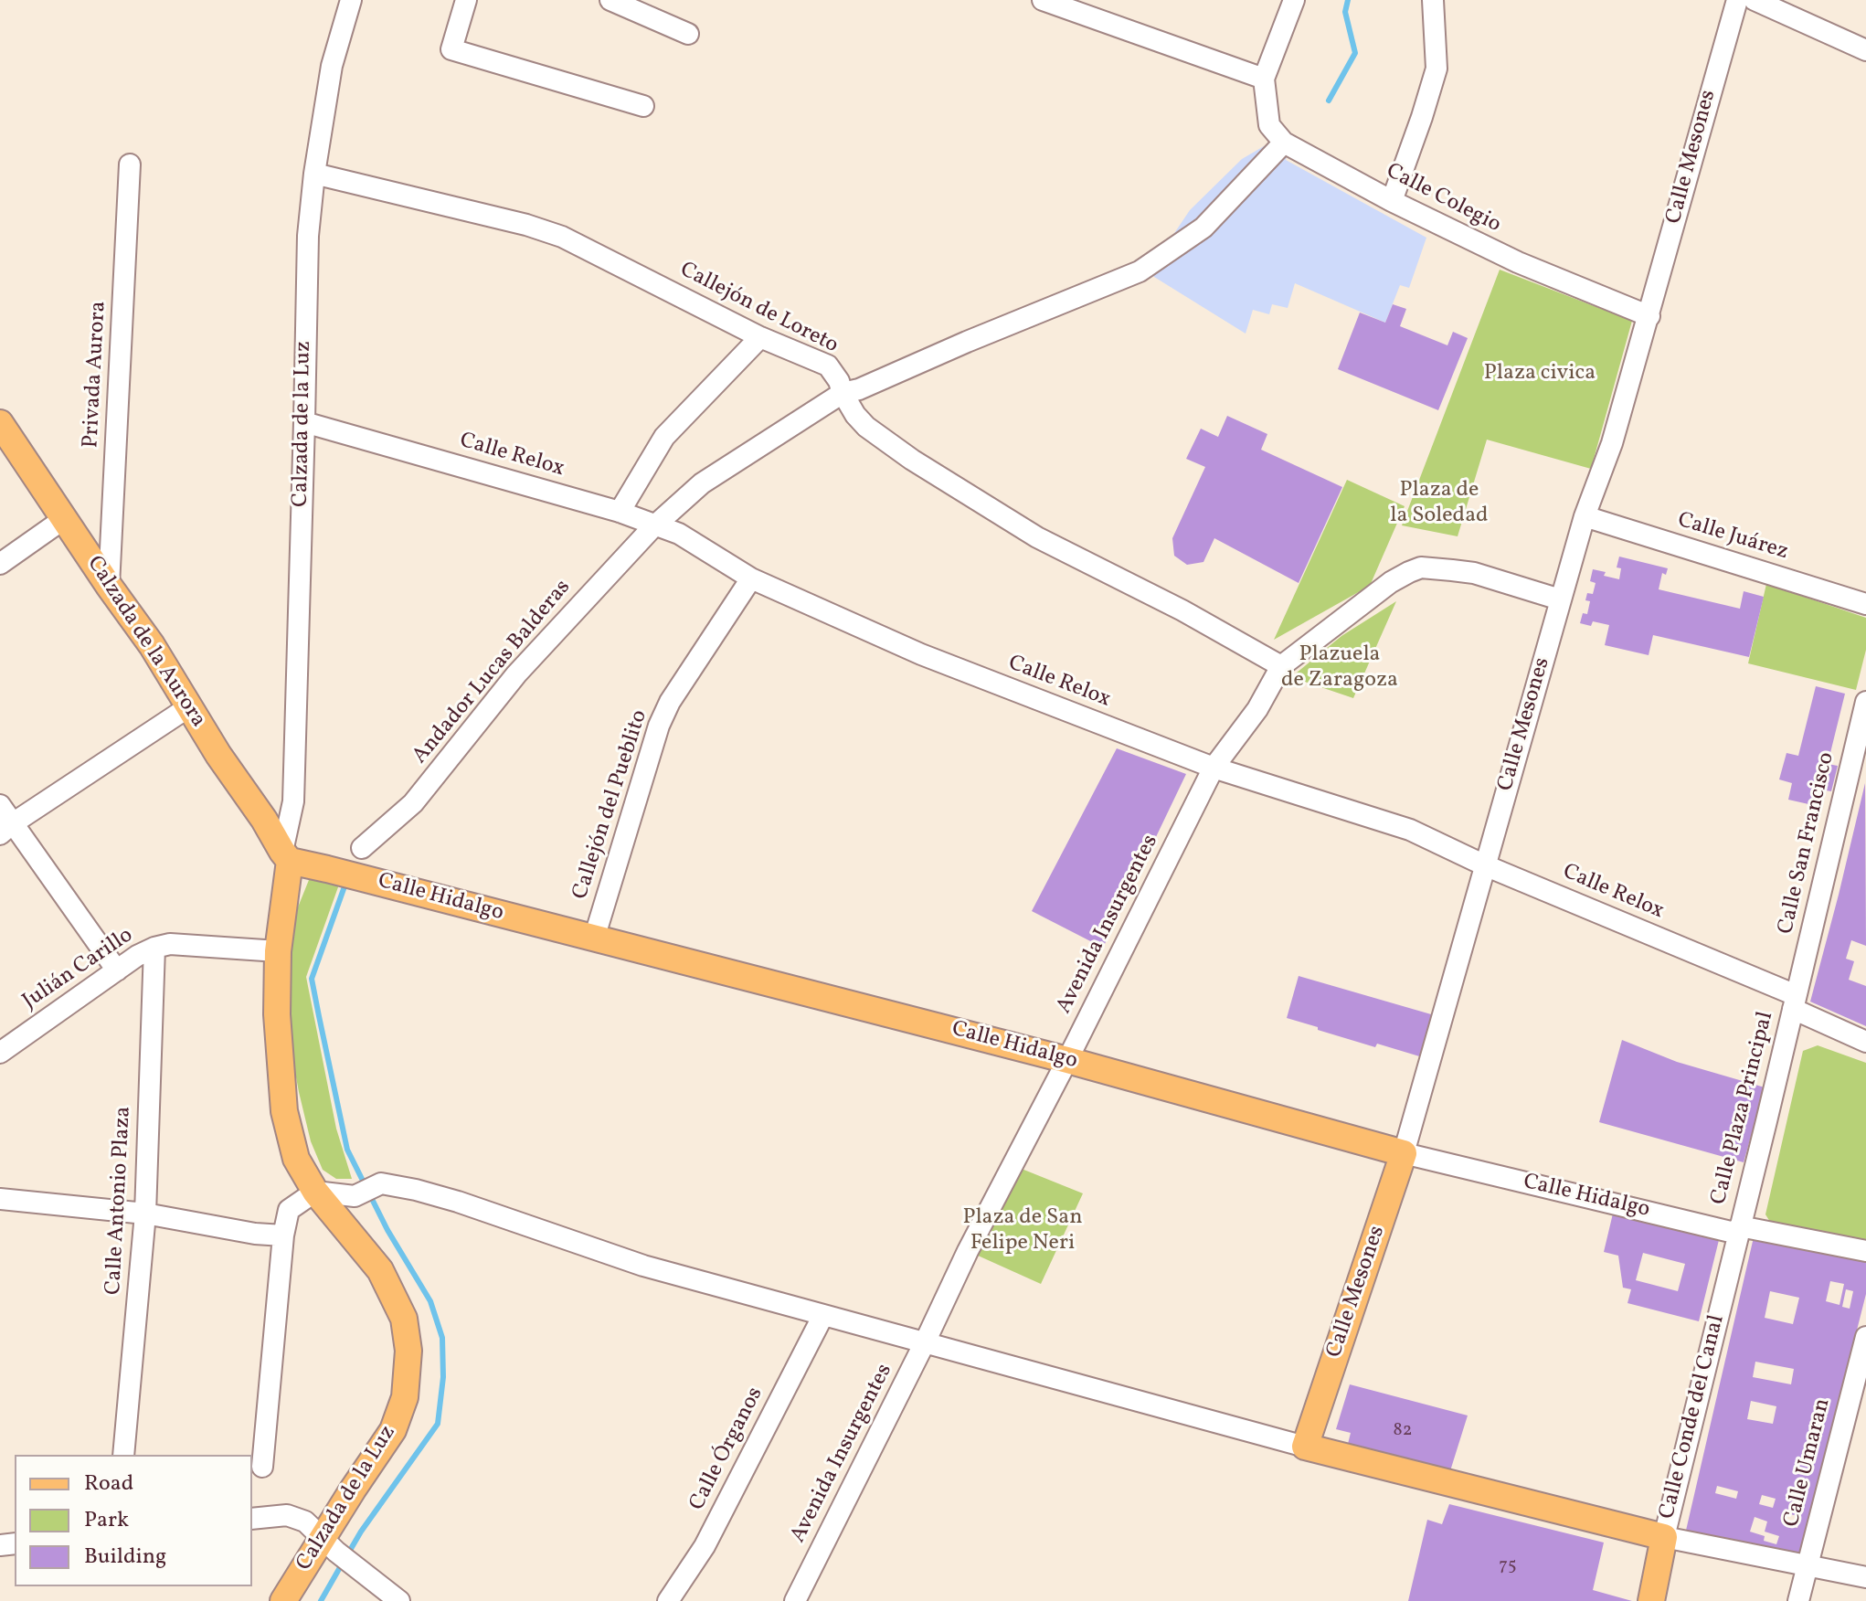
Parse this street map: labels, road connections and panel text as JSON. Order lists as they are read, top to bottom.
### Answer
{
  "streets": {
    "main road": [
      "Calle Mesones",
      "Calzada de la Luz",
      "Calzada de la Aurora",
      "Calle Hidalgo",
      "Calle Conde del Canal"
    ],
    "street": [
      "Calle Colegio",
      "Callejón de Loreto",
      "Privada Aurora",
      "Calle Relox",
      "Calle Juárez",
      "Andador Lucas Balderas",
      "Callejón del Pueblito",
      "Calle San Francisco",
      "Avenida Insurgentes",
      "Julián Carillo",
      "Calle Plaza Principal",
      "Calle Antonio Plaza",
      "Calle Órganos",
      "Calle Umaran"
    ]
  },
  "crossings": [
    ["Calle Mesones", "Calle Colegio"],
    ["Calle Mesones", "Calle Relox"],
    ["Calle Mesones", "Calle Juárez"],
    ["Calle Mesones", "Calle Hidalgo"],
    ["Calle Mesones", "Avenida Insurgentes"],
    ["Calle Colegio", "Andador Lucas Balderas"],
    ["Callejón de Loreto", "Calzada de la Luz"],
    ["Callejón de Loreto", "Andador Lucas Balderas"],
    ["Callejón de Loreto", "Avenida Insurgentes"],
    ["Privada Aurora", "Calzada de la Aurora"],
    ["Calzada de la Luz", "Calle Relox"],
    ["Calzada de la Luz", "Calzada de la Aurora"],
    ["Calzada de la Luz", "Calle Hidalgo"],
    ["Calzada de la Luz", "Julián Carillo"],
    ["Calle Relox", "Andador Lucas Balderas"],
    ["Calle Relox", "Callejón del Pueblito"],
    ["Calle Relox", "Calle San Francisco"],
    ["Calle Relox", "Avenida Insurgentes"],
    ["Calle Relox", "Calle Plaza Principal"],
    ["Calzada de la Aurora", "Calle Hidalgo"],
    ["Callejón del Pueblito", "Calle Hidalgo"],
    ["Calle San Francisco", "Calle Plaza Principal"],
    ["Calle Hidalgo", "Avenida Insurgentes"],
    ["Calle Hidalgo", "Calle Plaza Principal"],
    ["Calle Hidalgo", "Calle Conde del Canal"],
    ["Julián Carillo", "Calle Antonio Plaza"],
    ["Calle Plaza Principal", "Calle Conde del Canal"]
  ],
  "parks": [
    "Plaza civica",
    "Plaza de la Soledad",
    "Plazuela de Zaragoza",
    "Plaza de San Felipe Neri"
  ],
  "house_numbers": ["82", "75"],
  "legend": ["Road", "Park", "Building"]
}
